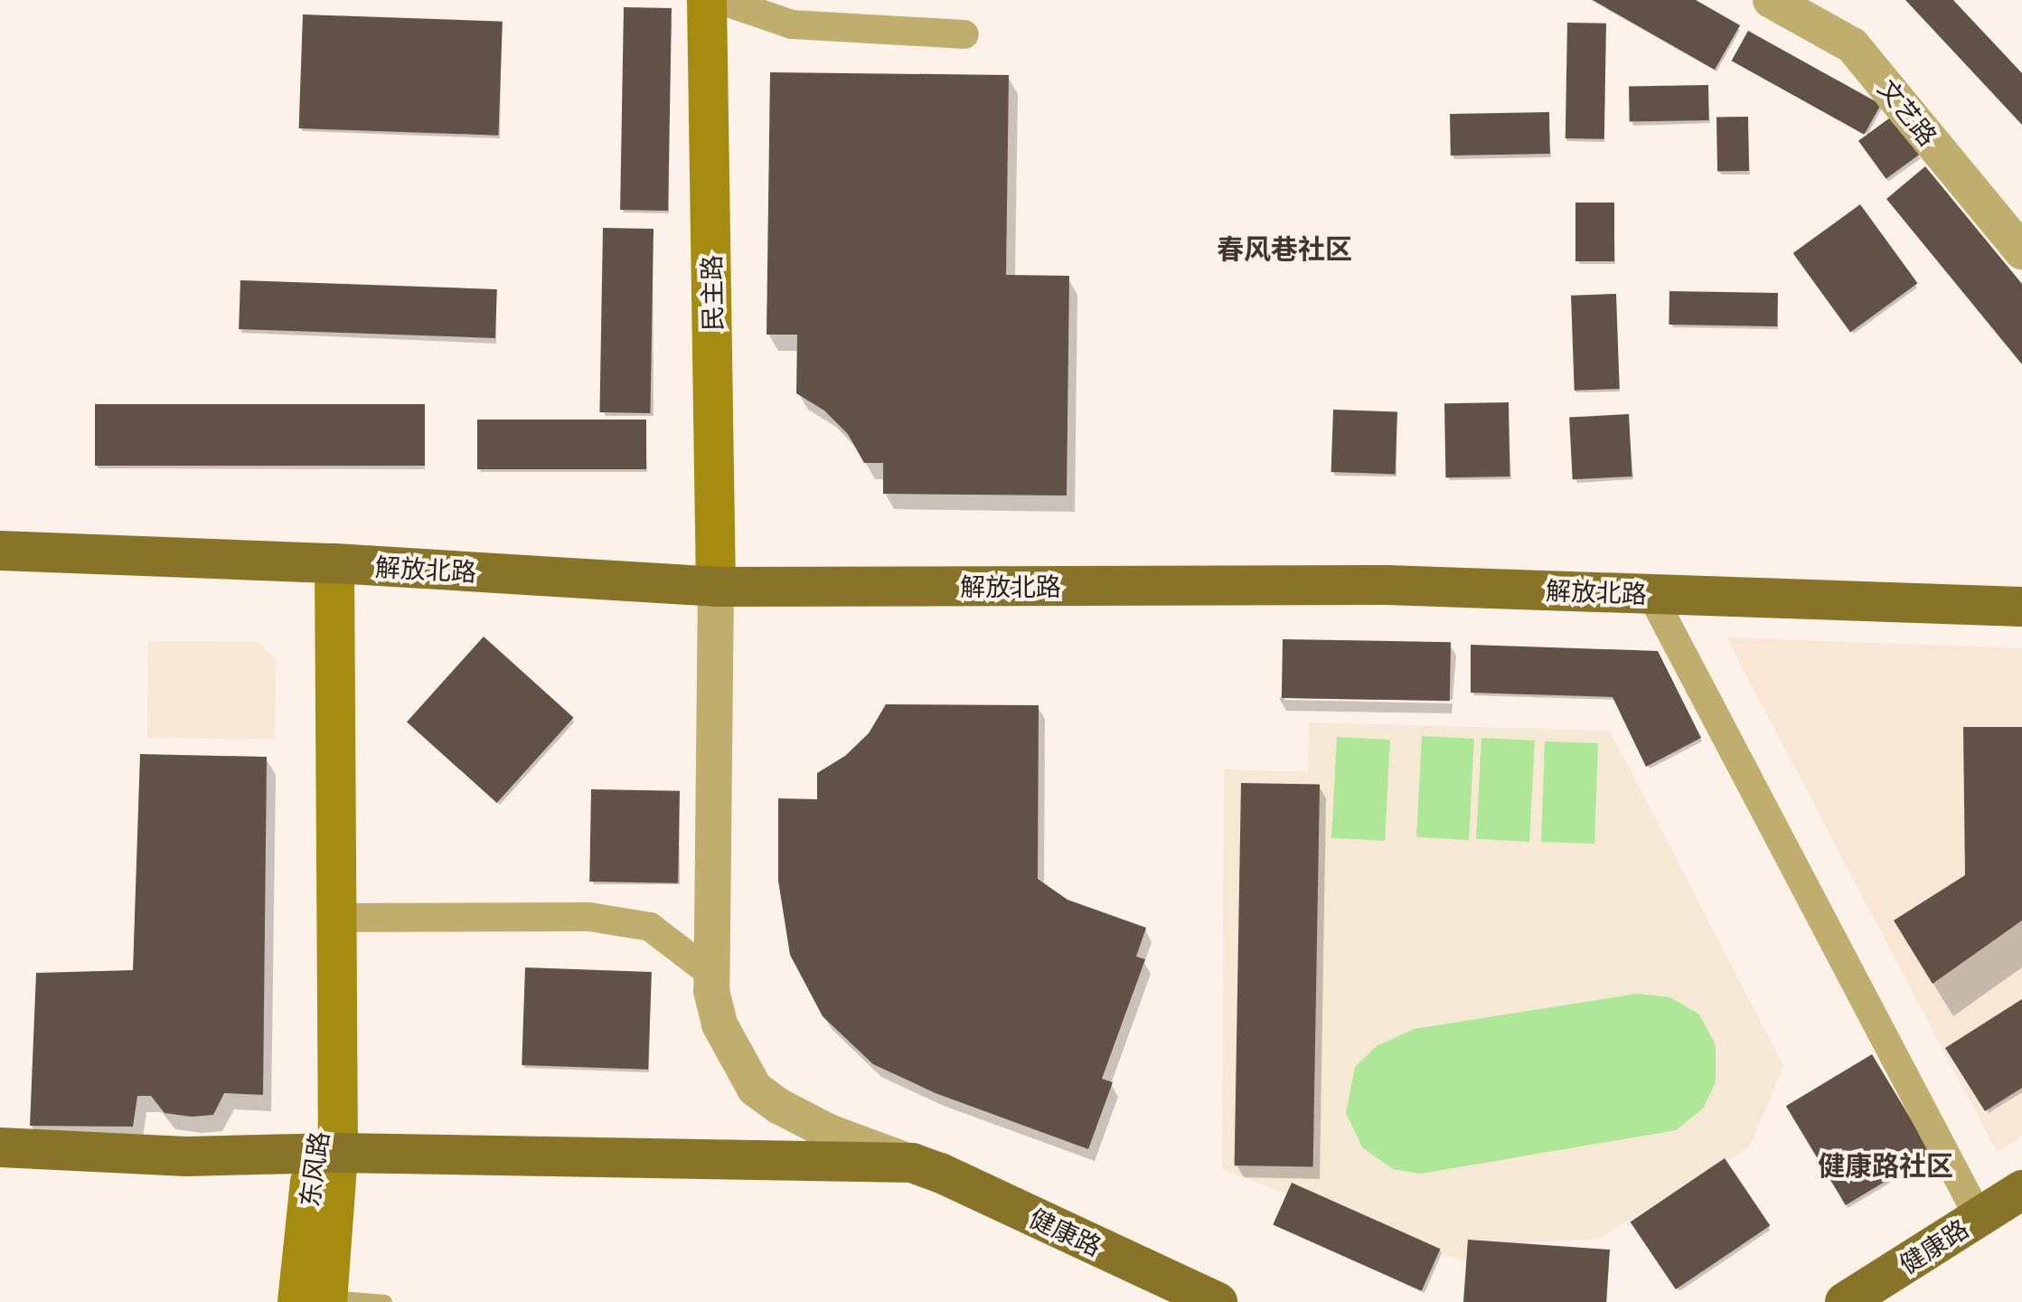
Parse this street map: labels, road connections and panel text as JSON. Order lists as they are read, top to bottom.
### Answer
{
  "streets": {
    "main road": [
      "民主路",
      "解放北路",
      "东风路",
      "健康路"
    ],
    "street": ["文艺路"]
  },
  "crossings": [
    ["民主路", "解放北路"],
    ["解放北路", "东风路"]
  ],
  "districts": ["春风巷社区", "健康路社区"]
}
